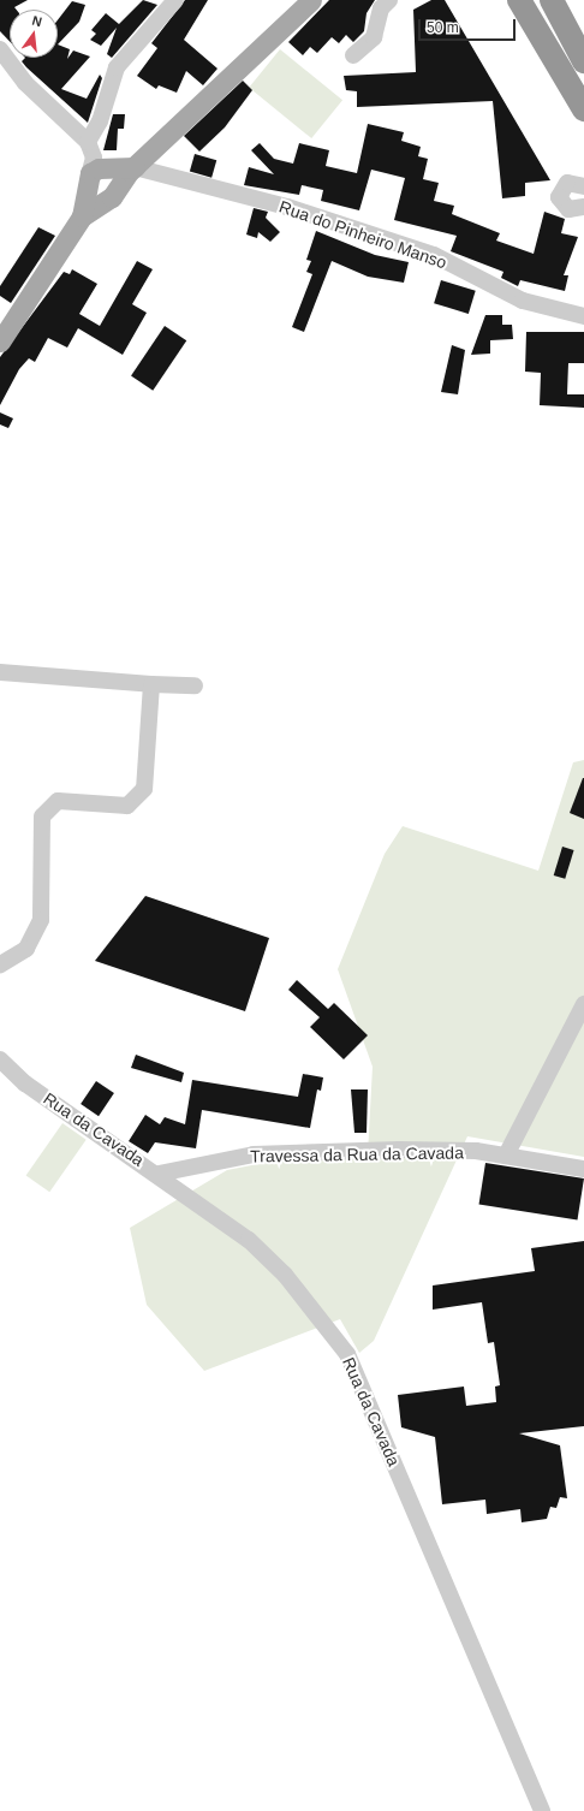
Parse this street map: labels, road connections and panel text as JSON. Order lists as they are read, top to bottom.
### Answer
{
  "streets": {
    "street": ["Rua do Pinheiro Manso", "Rua da Cavada", "Travessa da Rua da Cavada"]
  },
  "crossings": [
    ["Rua da Cavada", "Travessa da Rua da Cavada"]
  ],
  "scale_bar": "50 m",
  "north": "top"
}
